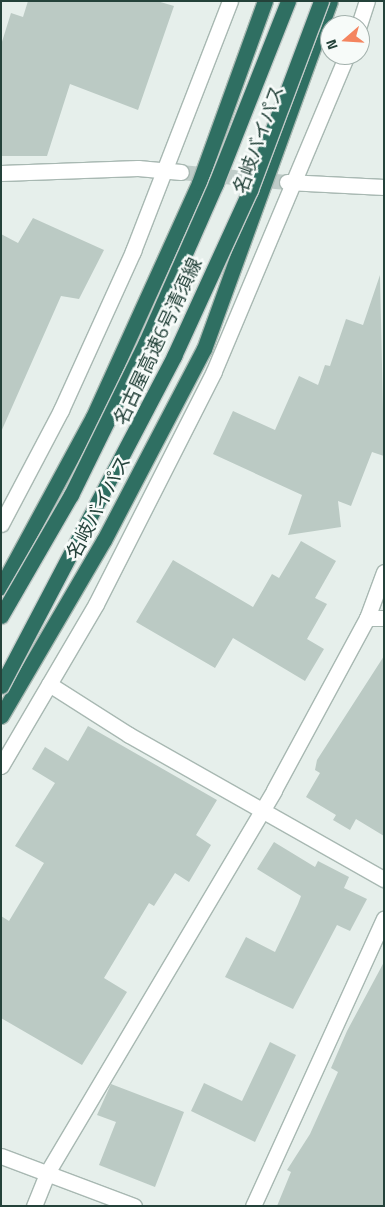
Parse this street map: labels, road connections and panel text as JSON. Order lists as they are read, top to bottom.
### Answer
{
  "streets": {
    "highway": ["名岐バイパス", "名古屋高速6号清須線"]
  },
  "north": "left"
}
